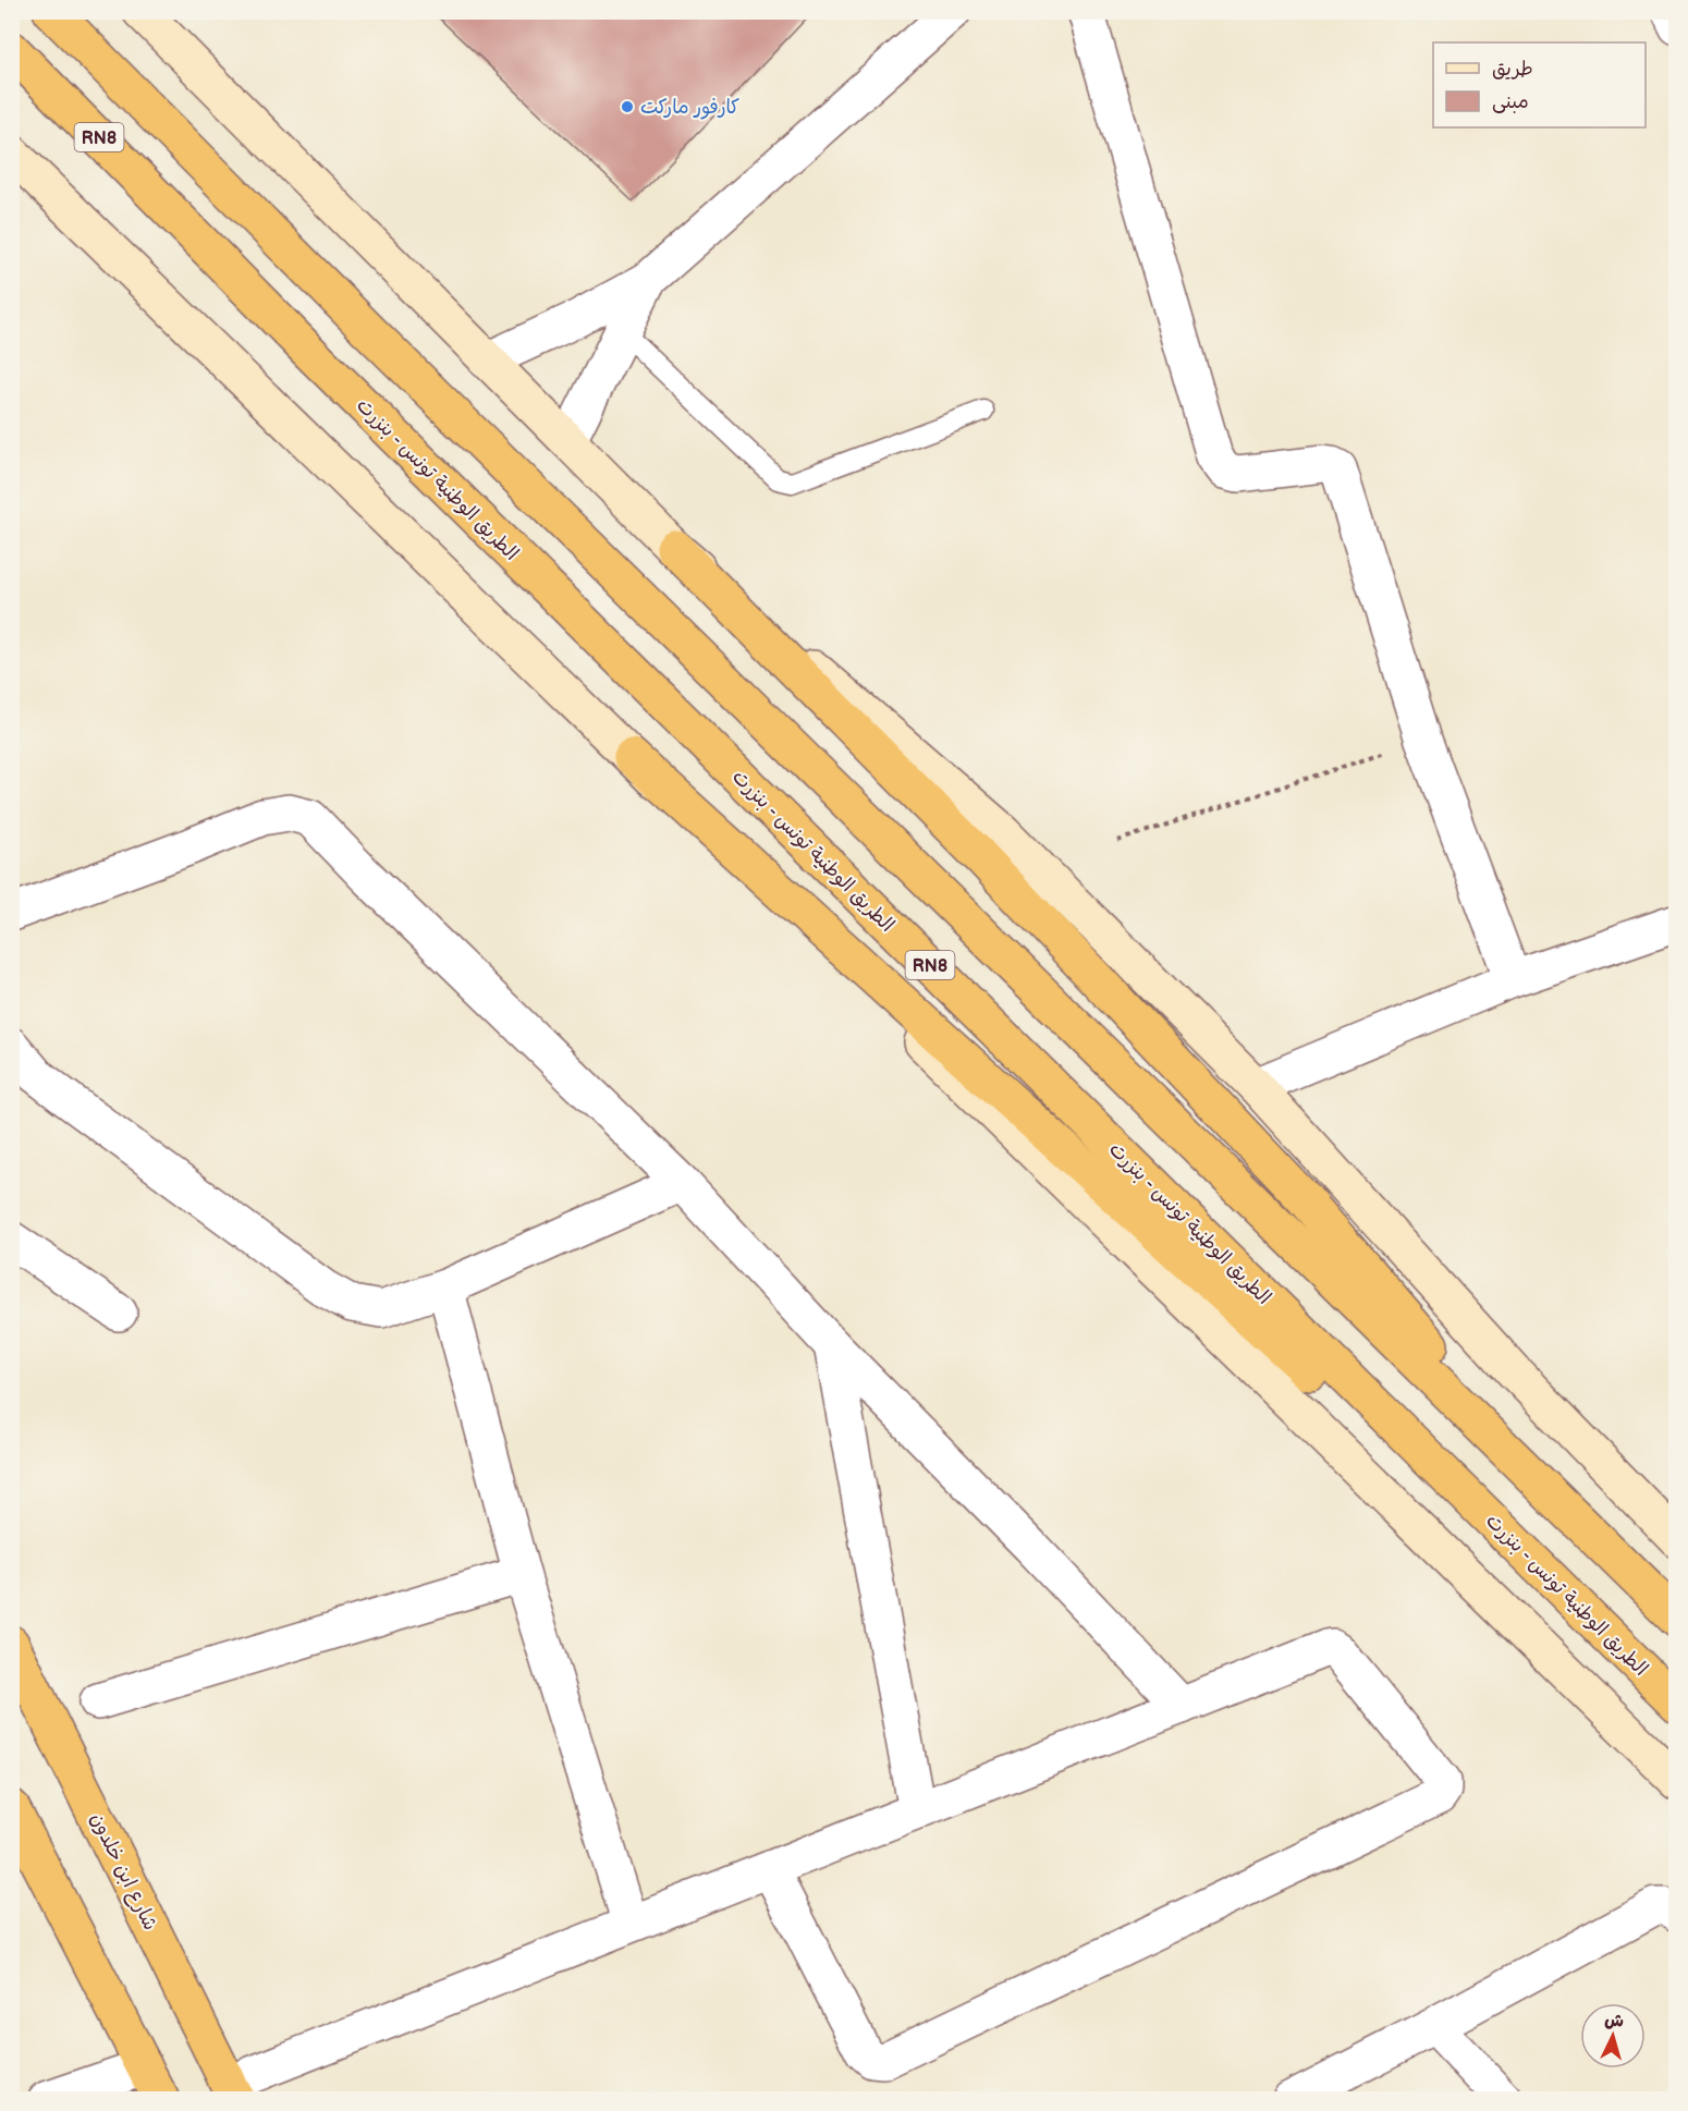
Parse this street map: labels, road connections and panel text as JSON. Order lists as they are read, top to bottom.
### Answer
{
  "streets": {
    "highway": ["RN8", "الطريق الوطنية تونس - بنزرت", "شارع ابن خلدون"]
  },
  "places": ["كارفور ماركت"],
  "legend": ["طريق", "مبنى"],
  "north": "top"
}
